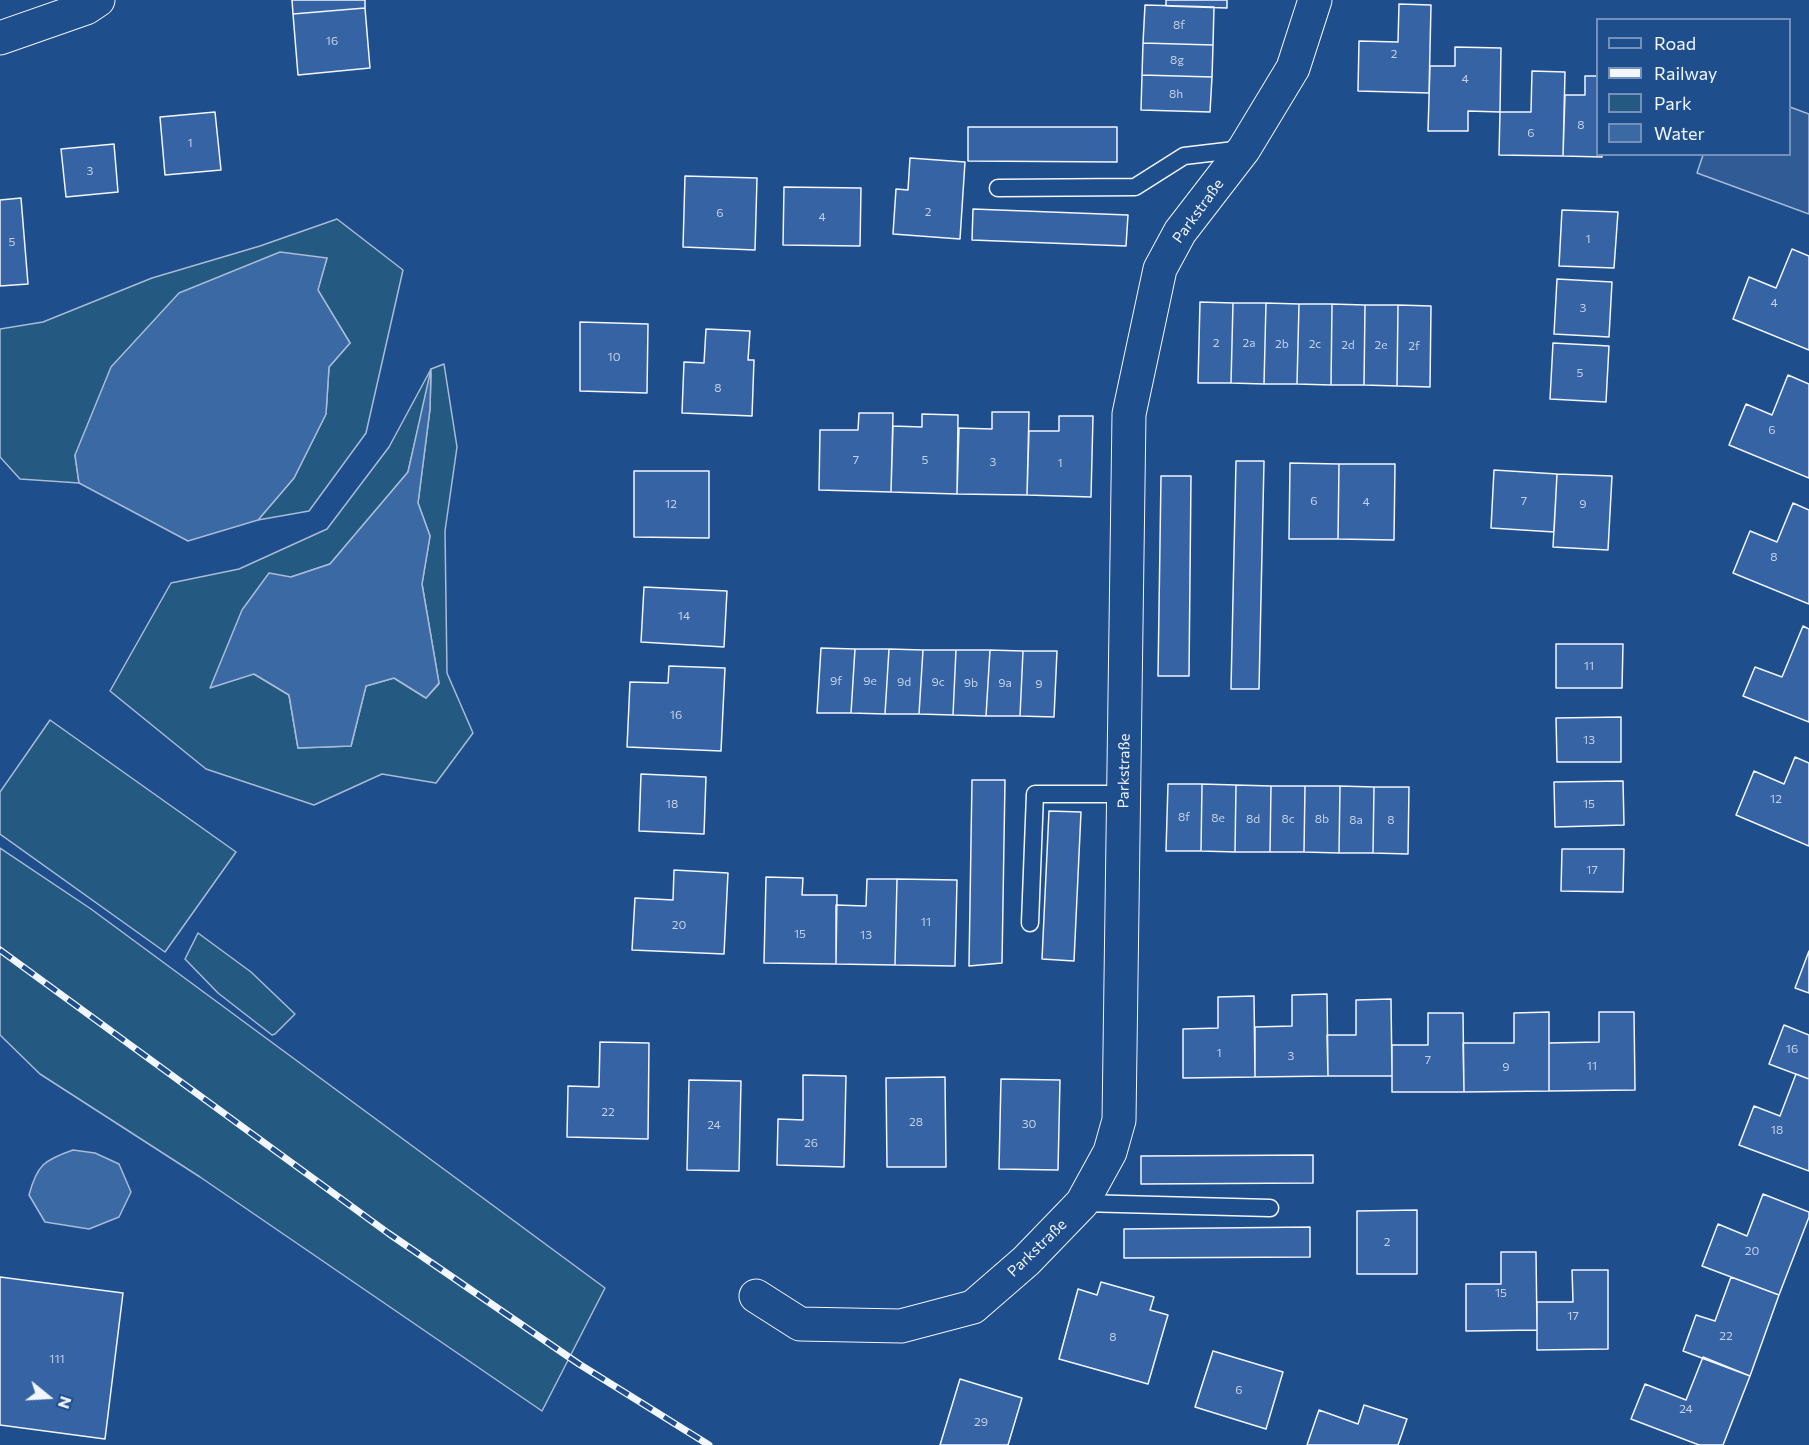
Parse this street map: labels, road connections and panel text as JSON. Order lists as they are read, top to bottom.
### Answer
{
  "streets": {
    "street": ["Parkstraße"]
  },
  "house_numbers": [
    "8f",
    "16",
    "2",
    "8g",
    "4",
    "8h",
    "8",
    "6",
    "1",
    "3",
    "2",
    "6",
    "4",
    "1",
    "5",
    "4",
    "3",
    "2",
    "2a",
    "2b",
    "2c",
    "2d",
    "2e",
    "2f",
    "10",
    "5",
    "8",
    "6",
    "7",
    "5",
    "3",
    "1",
    "6",
    "7",
    "4",
    "12",
    "9",
    "8",
    "14",
    "11",
    "9f",
    "9e",
    "9d",
    "9c",
    "9b",
    "9a",
    "9",
    "16",
    "13",
    "12",
    "18",
    "15",
    "8f",
    "8e",
    "8d",
    "8c",
    "8b",
    "8a",
    "8",
    "17",
    "11",
    "20",
    "15",
    "13",
    "16",
    "1",
    "3",
    "7",
    "11",
    "9",
    "22",
    "28",
    "30",
    "24",
    "18",
    "26",
    "2",
    "20",
    "15",
    "17",
    "22",
    "8",
    "111",
    "6",
    "24",
    "29"
  ],
  "legend": [
    "Road",
    "Railway",
    "Park",
    "Water"
  ],
  "north": "right"
}
